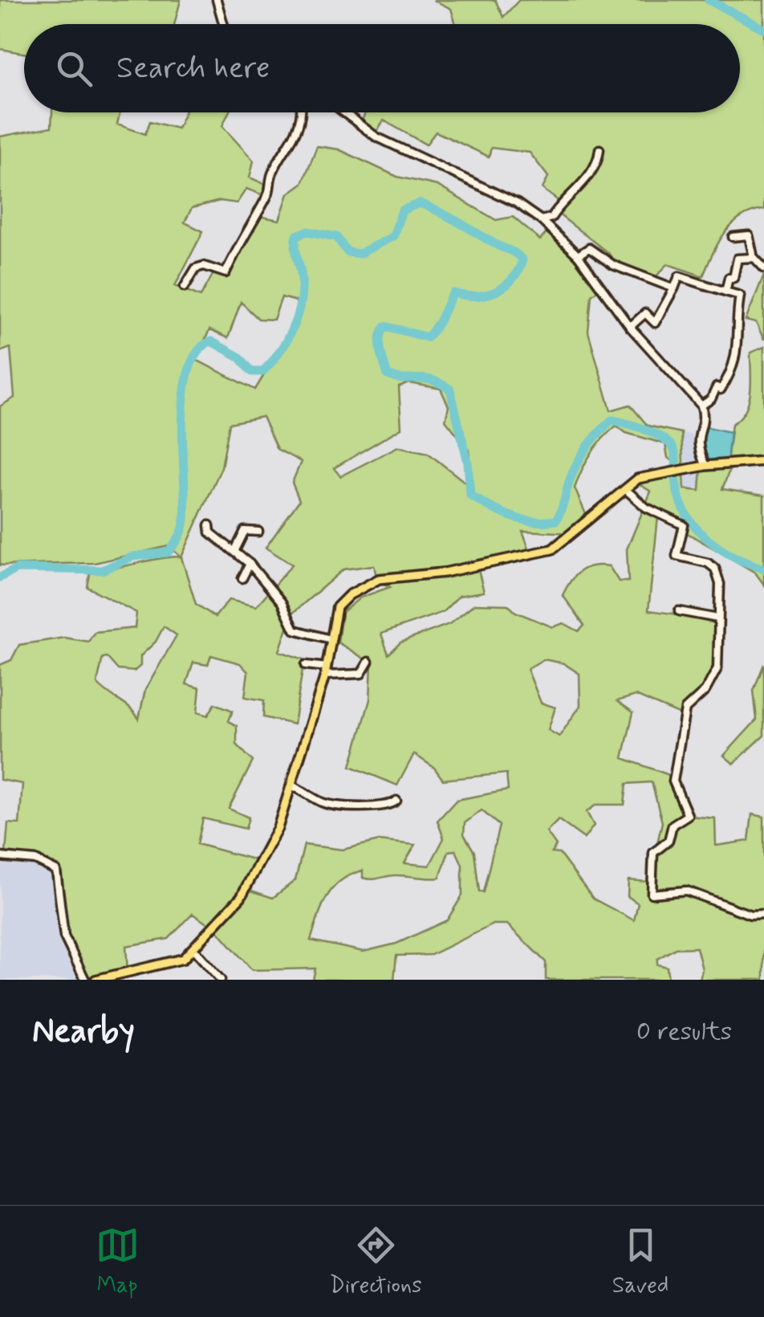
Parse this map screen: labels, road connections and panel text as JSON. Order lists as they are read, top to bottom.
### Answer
{
  "page": {
    "search": "Search here",
    "heading": ["Nearby", "0 results"],
    "nav": ["Map", "Directions", "Saved"]
  }
}
